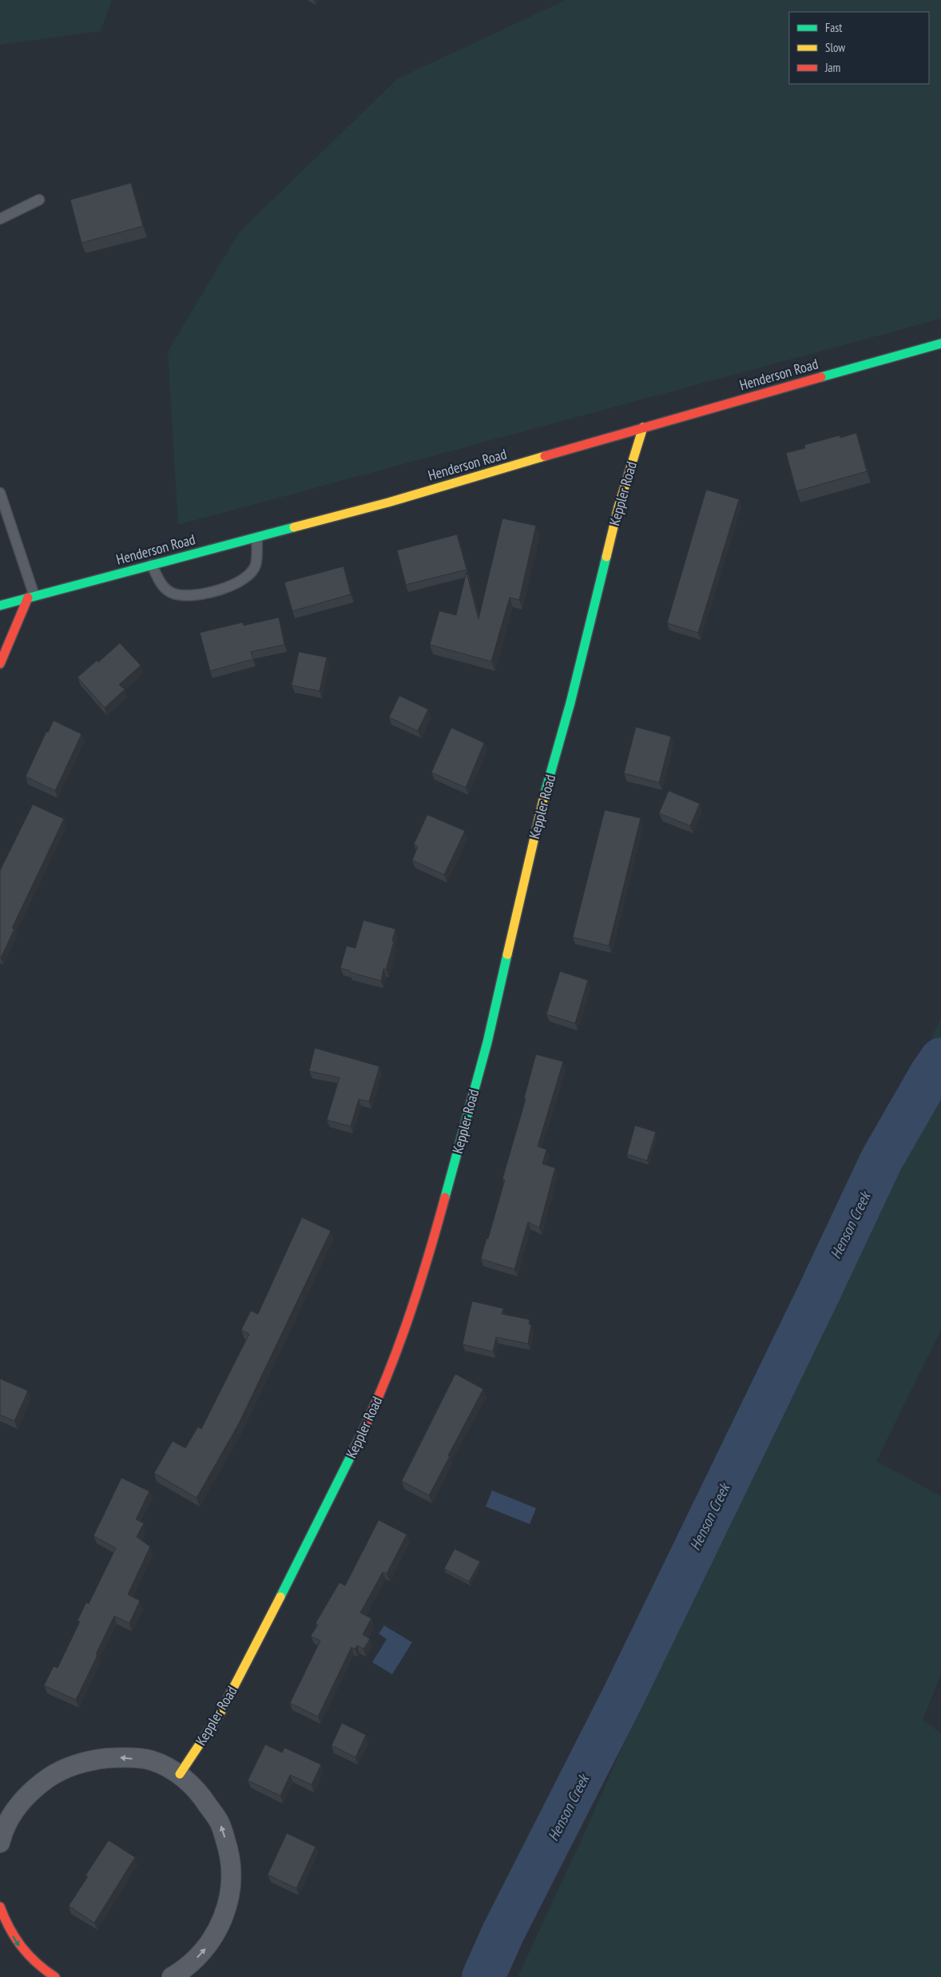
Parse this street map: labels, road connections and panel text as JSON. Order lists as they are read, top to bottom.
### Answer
{
  "streets": {
    "street": ["Henderson Road", "Keppler Road"]
  },
  "crossings": [
    ["Henderson Road", "Keppler Road"]
  ],
  "water": ["Henson Creek"],
  "legend": ["Fast", "Slow", "Jam"]
}
